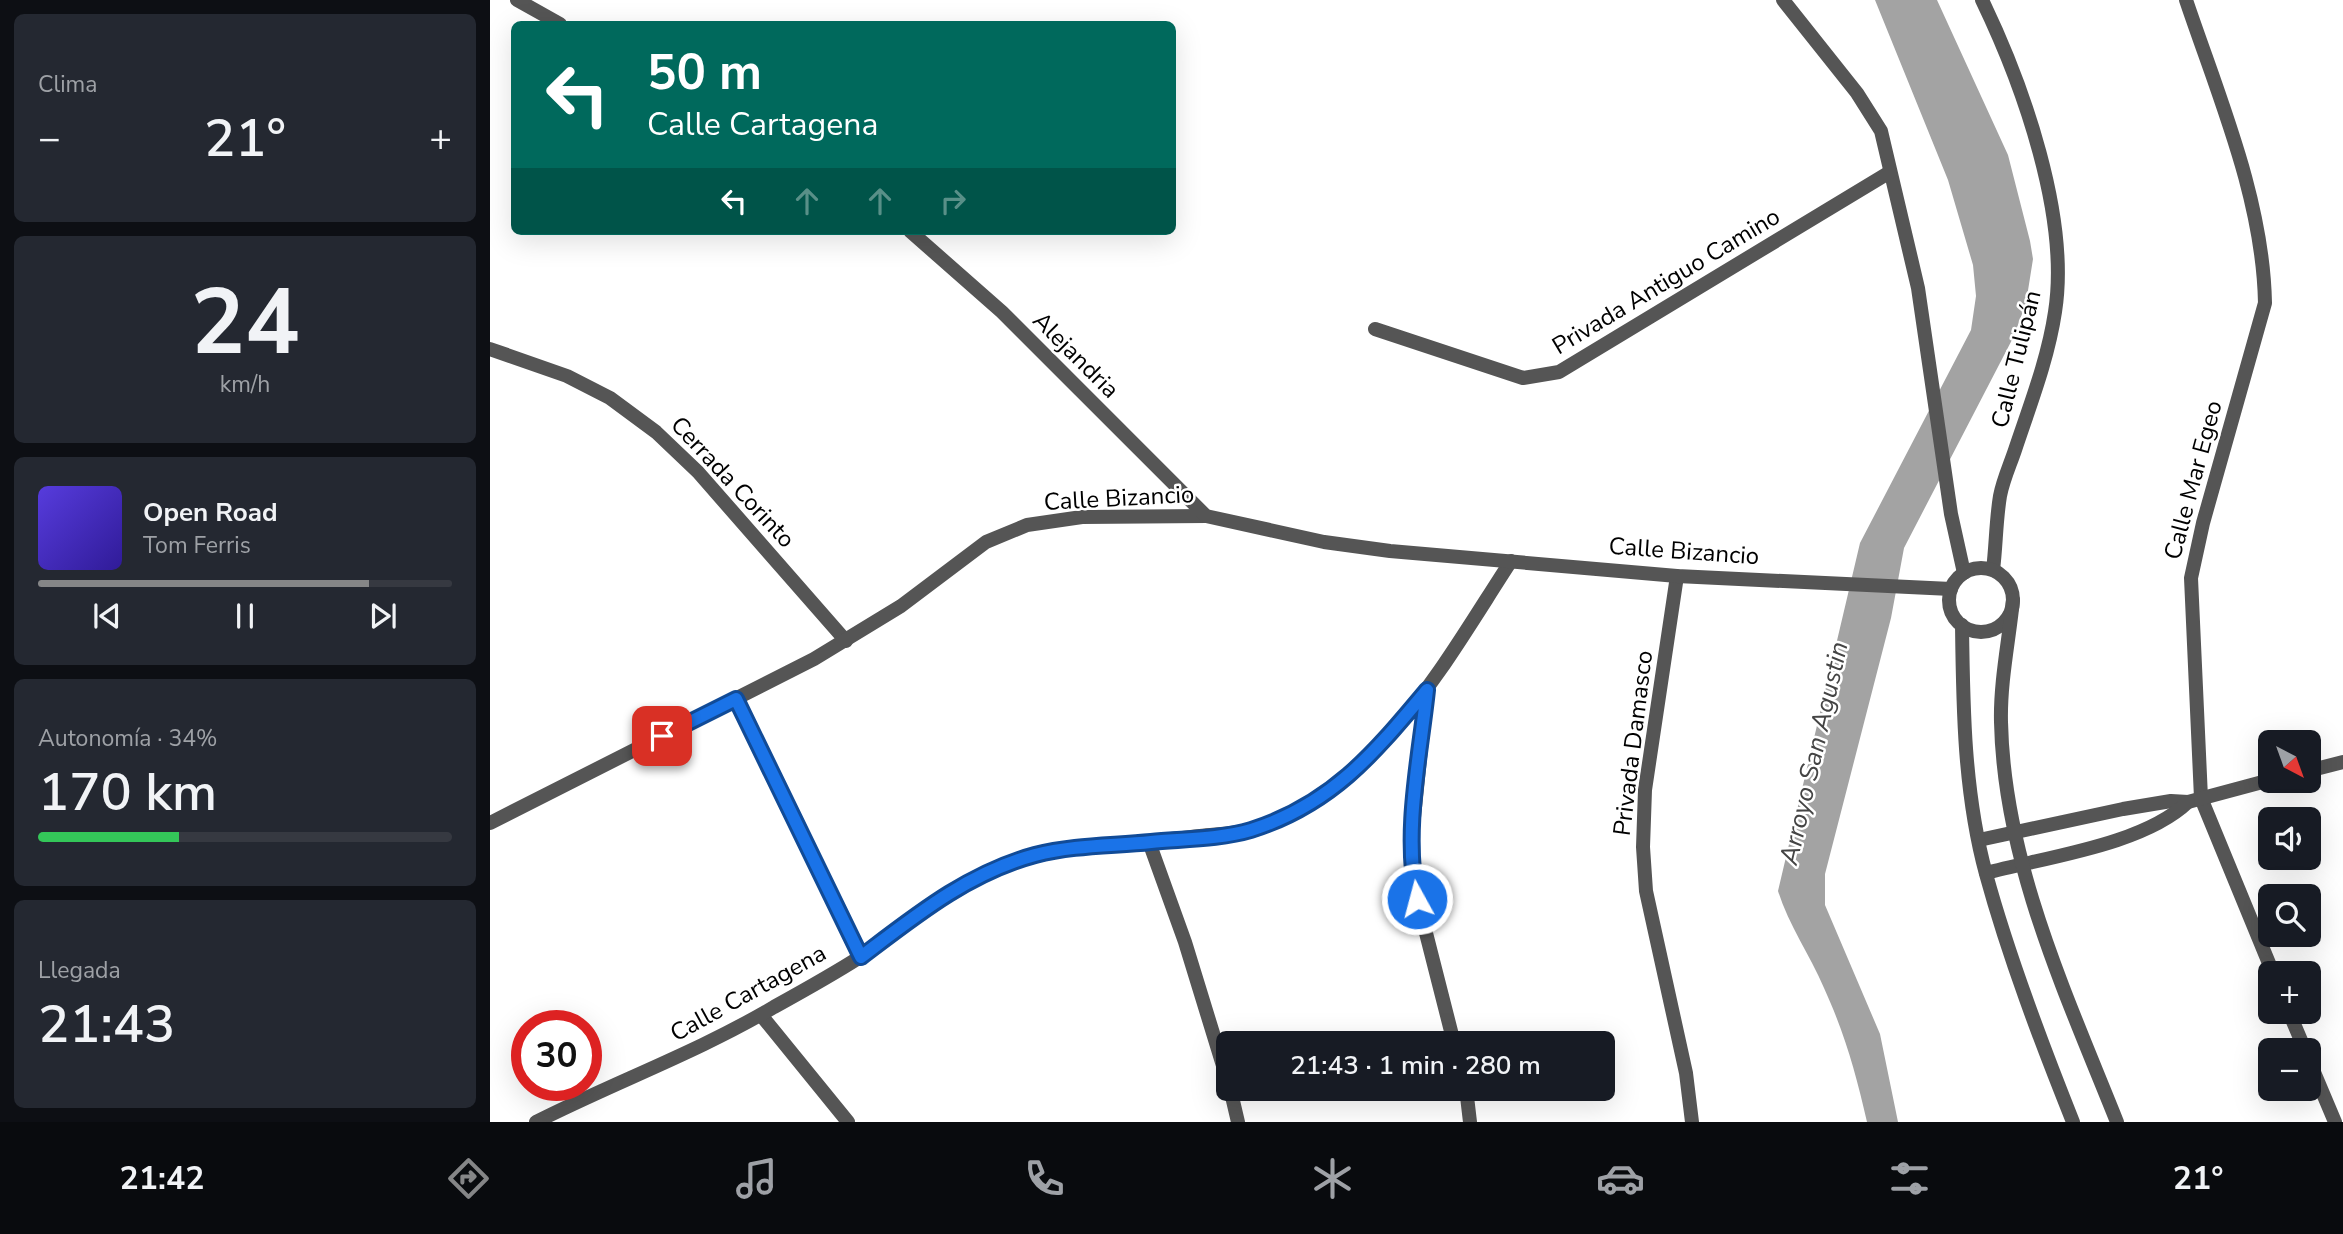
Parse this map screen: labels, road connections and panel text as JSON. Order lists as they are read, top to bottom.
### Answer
{
  "streets": {
    "street": [
      "Privada Antiguo Camino",
      "Alejandria",
      "Calle Tulipán",
      "Calle Mar Egeo",
      "Cerrada Corinto",
      "Calle Bizancio",
      "Privada Damasco",
      "Calle Cartagena"
    ]
  },
  "crossings": [
    ["Alejandria", "Calle Bizancio"],
    ["Calle Tulipán", "Calle Bizancio"],
    ["Cerrada Corinto", "Calle Bizancio"],
    ["Calle Bizancio", "Privada Damasco"],
    ["Calle Bizancio", "Calle Cartagena"]
  ],
  "water": ["Arroyo San Agustin"],
  "north": "bottom right",
  "page": {
    "tile": [
      "Clima",
      ["24", "km/h"],
      ["Autonomía · 34%", "170 km"],
      ["Llegada", "21:43"]
    ],
    "turn": ["50 m", "Calle Cartagena"],
    "heat": ["−", "21°", "+"],
    "song": ["Open Road", "Tom Ferris"],
    "map_buttons": ["+", "−"],
    "limit": "30",
    "trip": "21:43 · 1 min · 280 m",
    "tabs": ["21:42", "21°"]
  }
}
